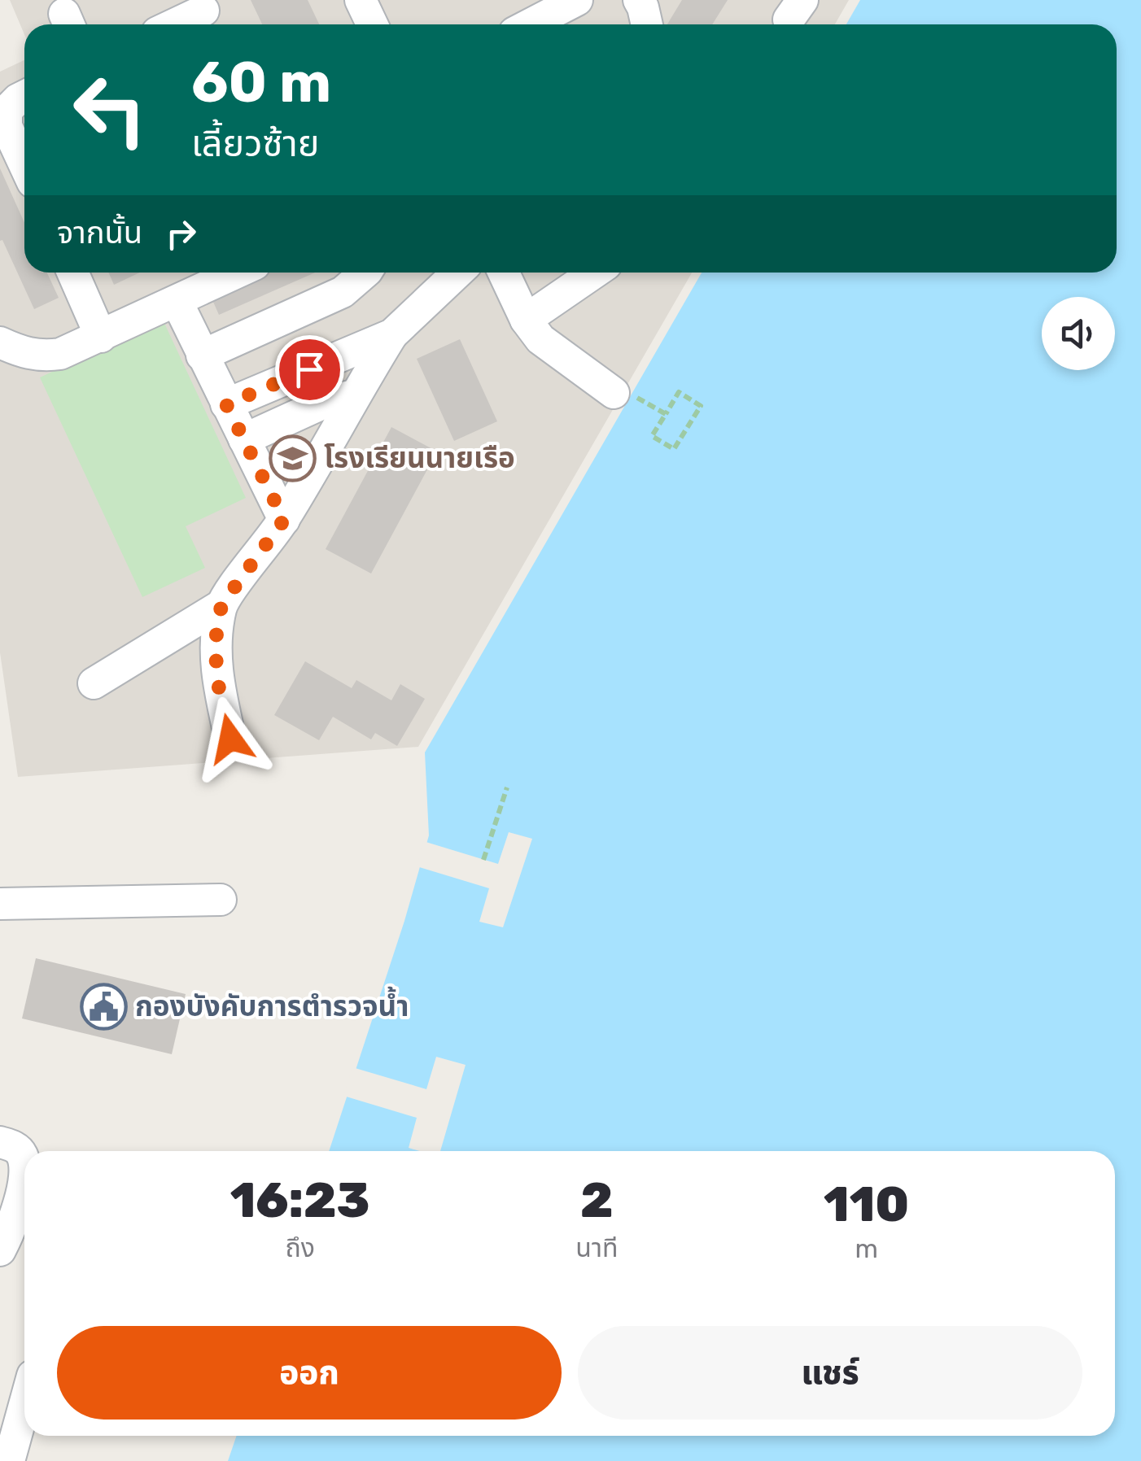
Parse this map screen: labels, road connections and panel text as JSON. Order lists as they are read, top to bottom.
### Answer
{
  "places": {
    "school or university": ["โรงเรียนนายเรือ"],
    "public building": ["กองบังคับการตำรวจน้ำ"]
  },
  "page": {
    "turn": ["60 m", "เลี้ยวซ้าย"],
    "then": "จากนั้น",
    "eta": [
      "16:23",
      "ถึง",
      "2",
      "นาที",
      "110",
      "m"
    ],
    "buttons": ["ออก", "แชร์"]
  }
}
